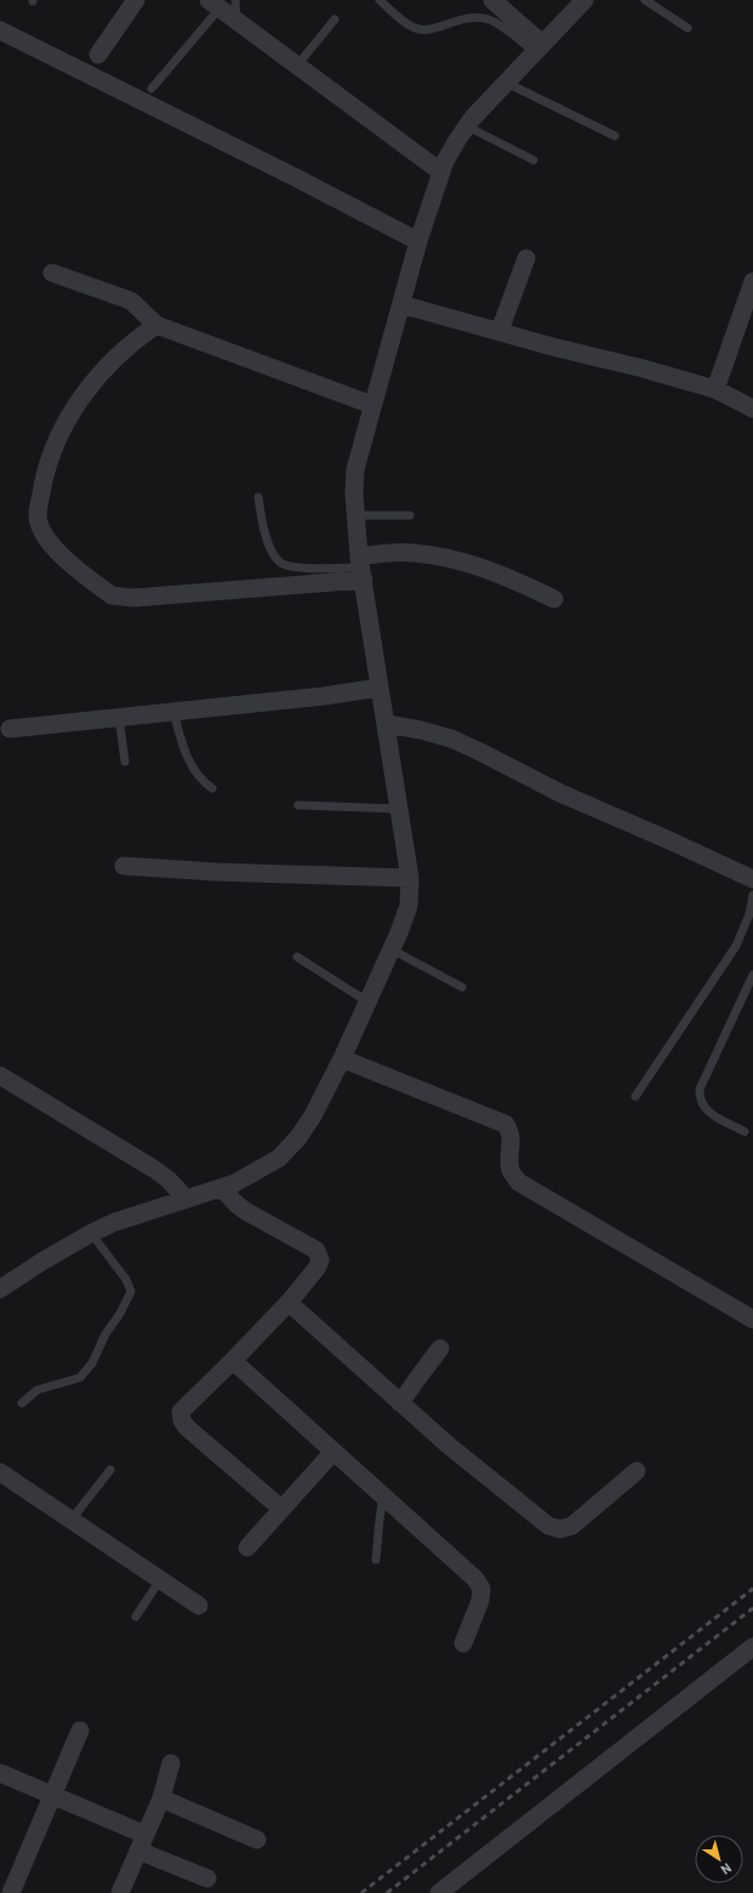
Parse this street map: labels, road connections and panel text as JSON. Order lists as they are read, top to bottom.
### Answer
{
  "north": "bottom right"
}
